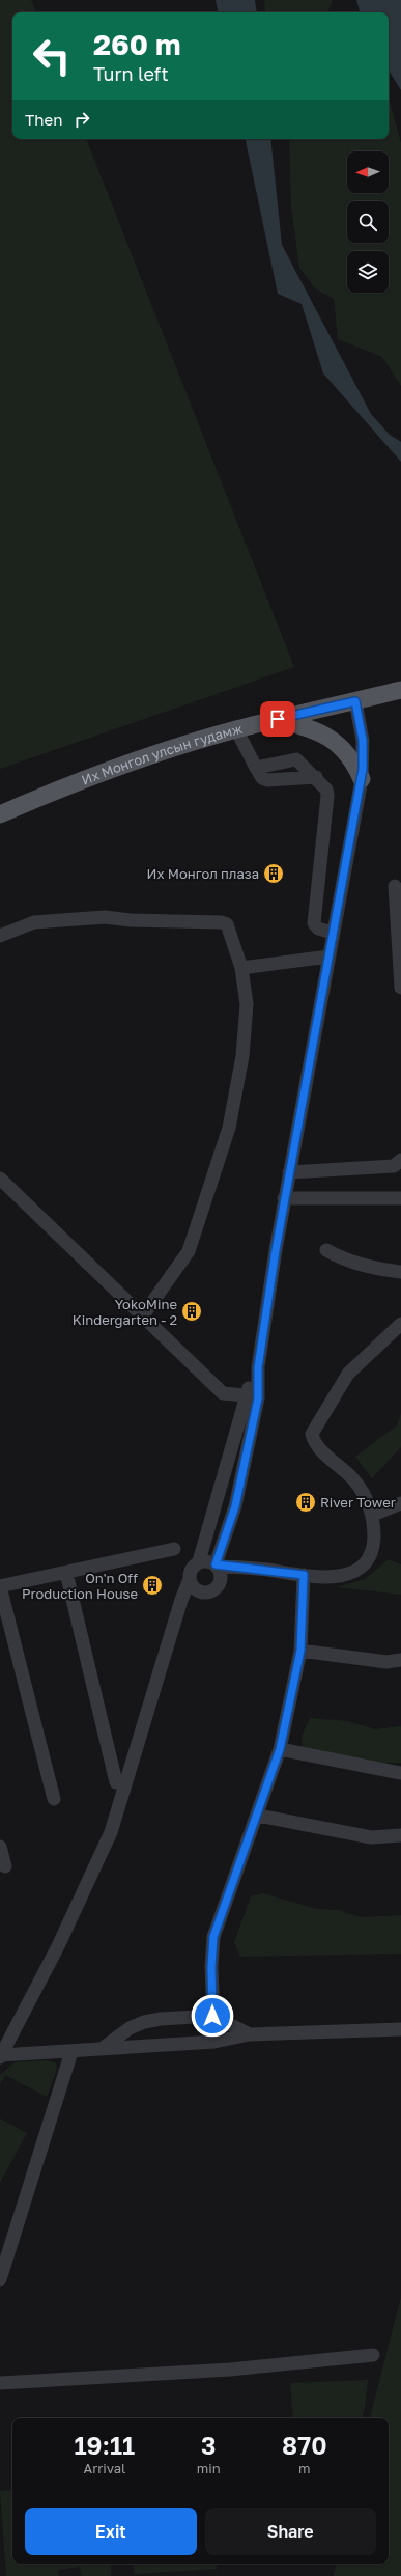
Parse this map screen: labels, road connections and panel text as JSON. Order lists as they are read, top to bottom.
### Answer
{
  "streets": {
    "main road": ["Их Монгол улсын гудамж"]
  },
  "places": {
    "building": [
      "Их Монгол плаза",
      "YokoMine Kindergarten - 2",
      "River Tower",
      "On'n Off Production House"
    ]
  },
  "north": "left",
  "page": {
    "turn": ["260 m", "Turn left"],
    "then": "Then",
    "eta": [
      "19:11",
      "Arrival",
      "3",
      "min",
      "870",
      "m"
    ],
    "buttons": ["Exit", "Share"]
  }
}
